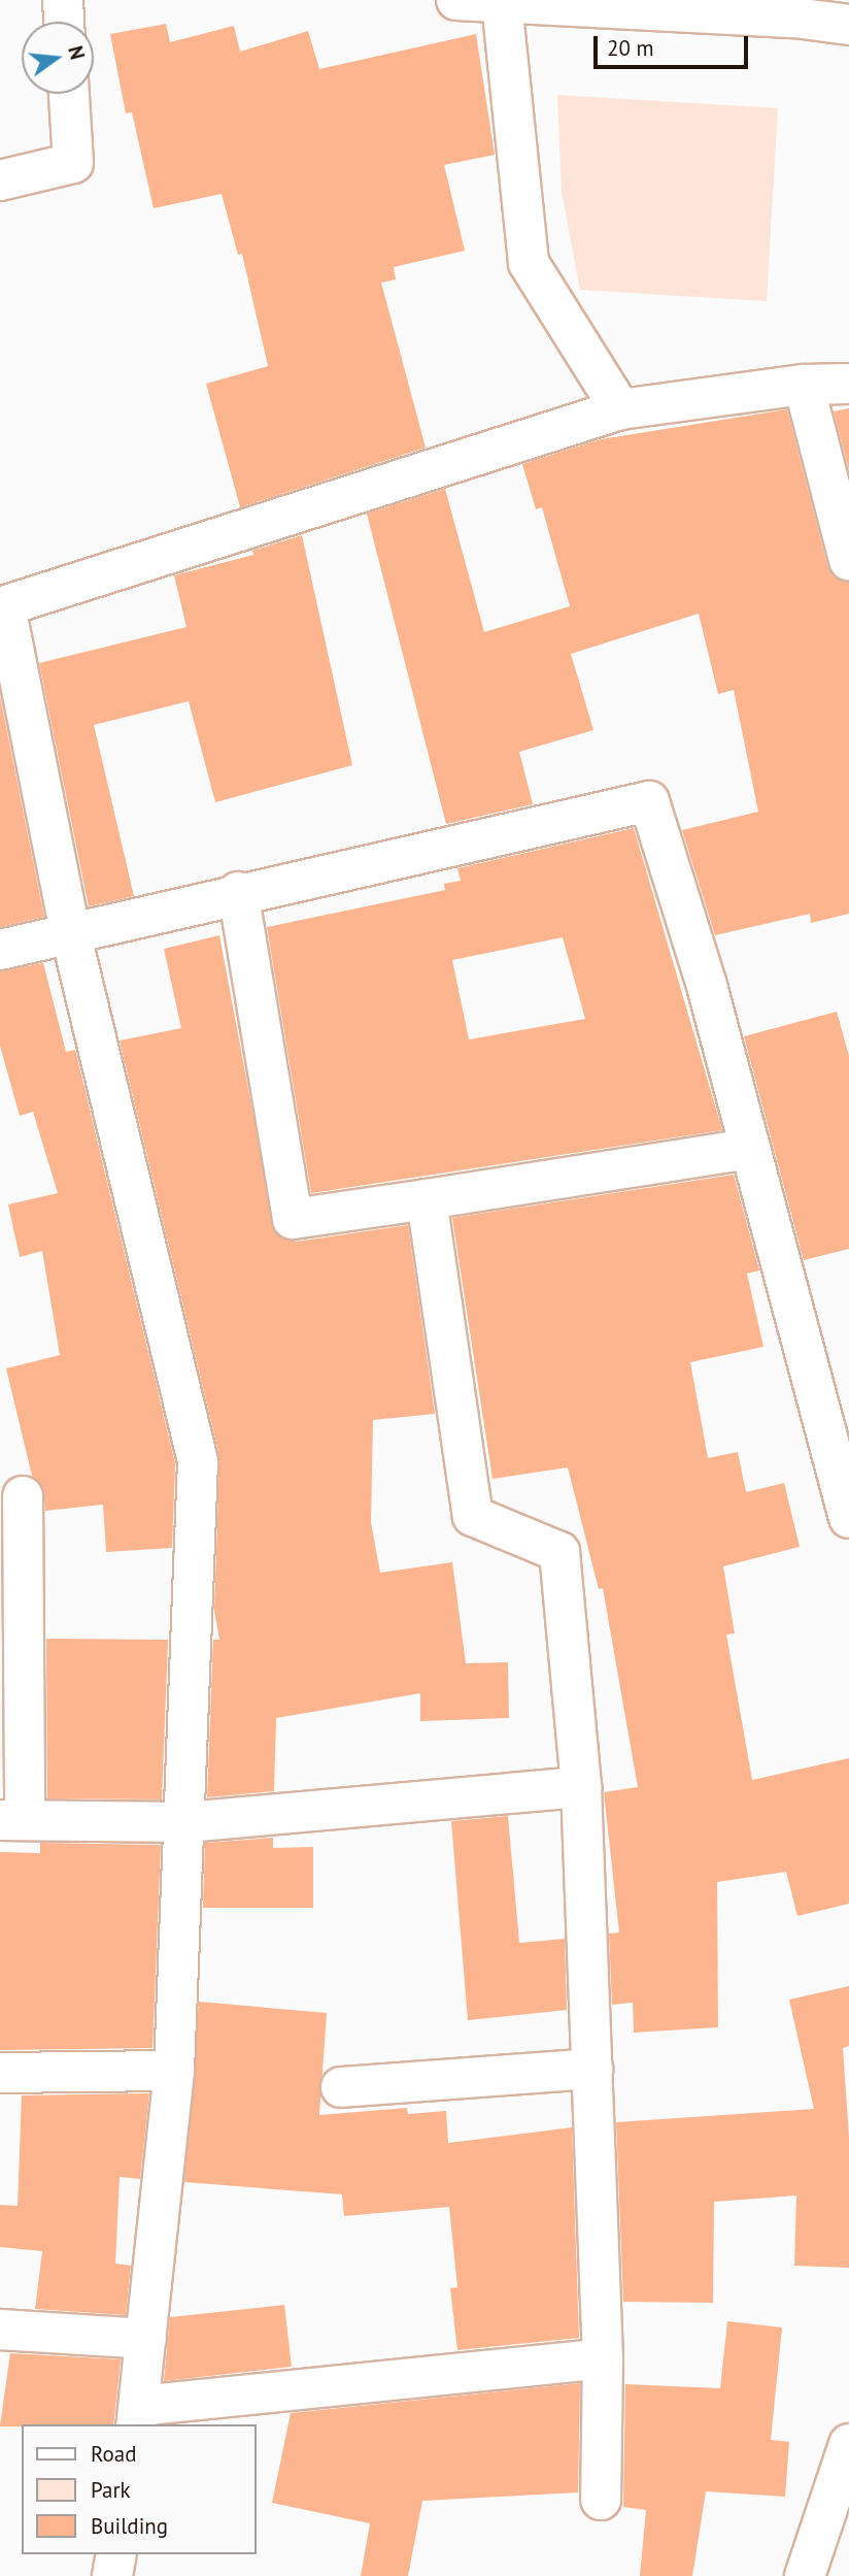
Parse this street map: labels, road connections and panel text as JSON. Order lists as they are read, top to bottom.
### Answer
{
  "legend": ["Road", "Park", "Building"],
  "scale_bar": "20 m",
  "north": "right"
}
